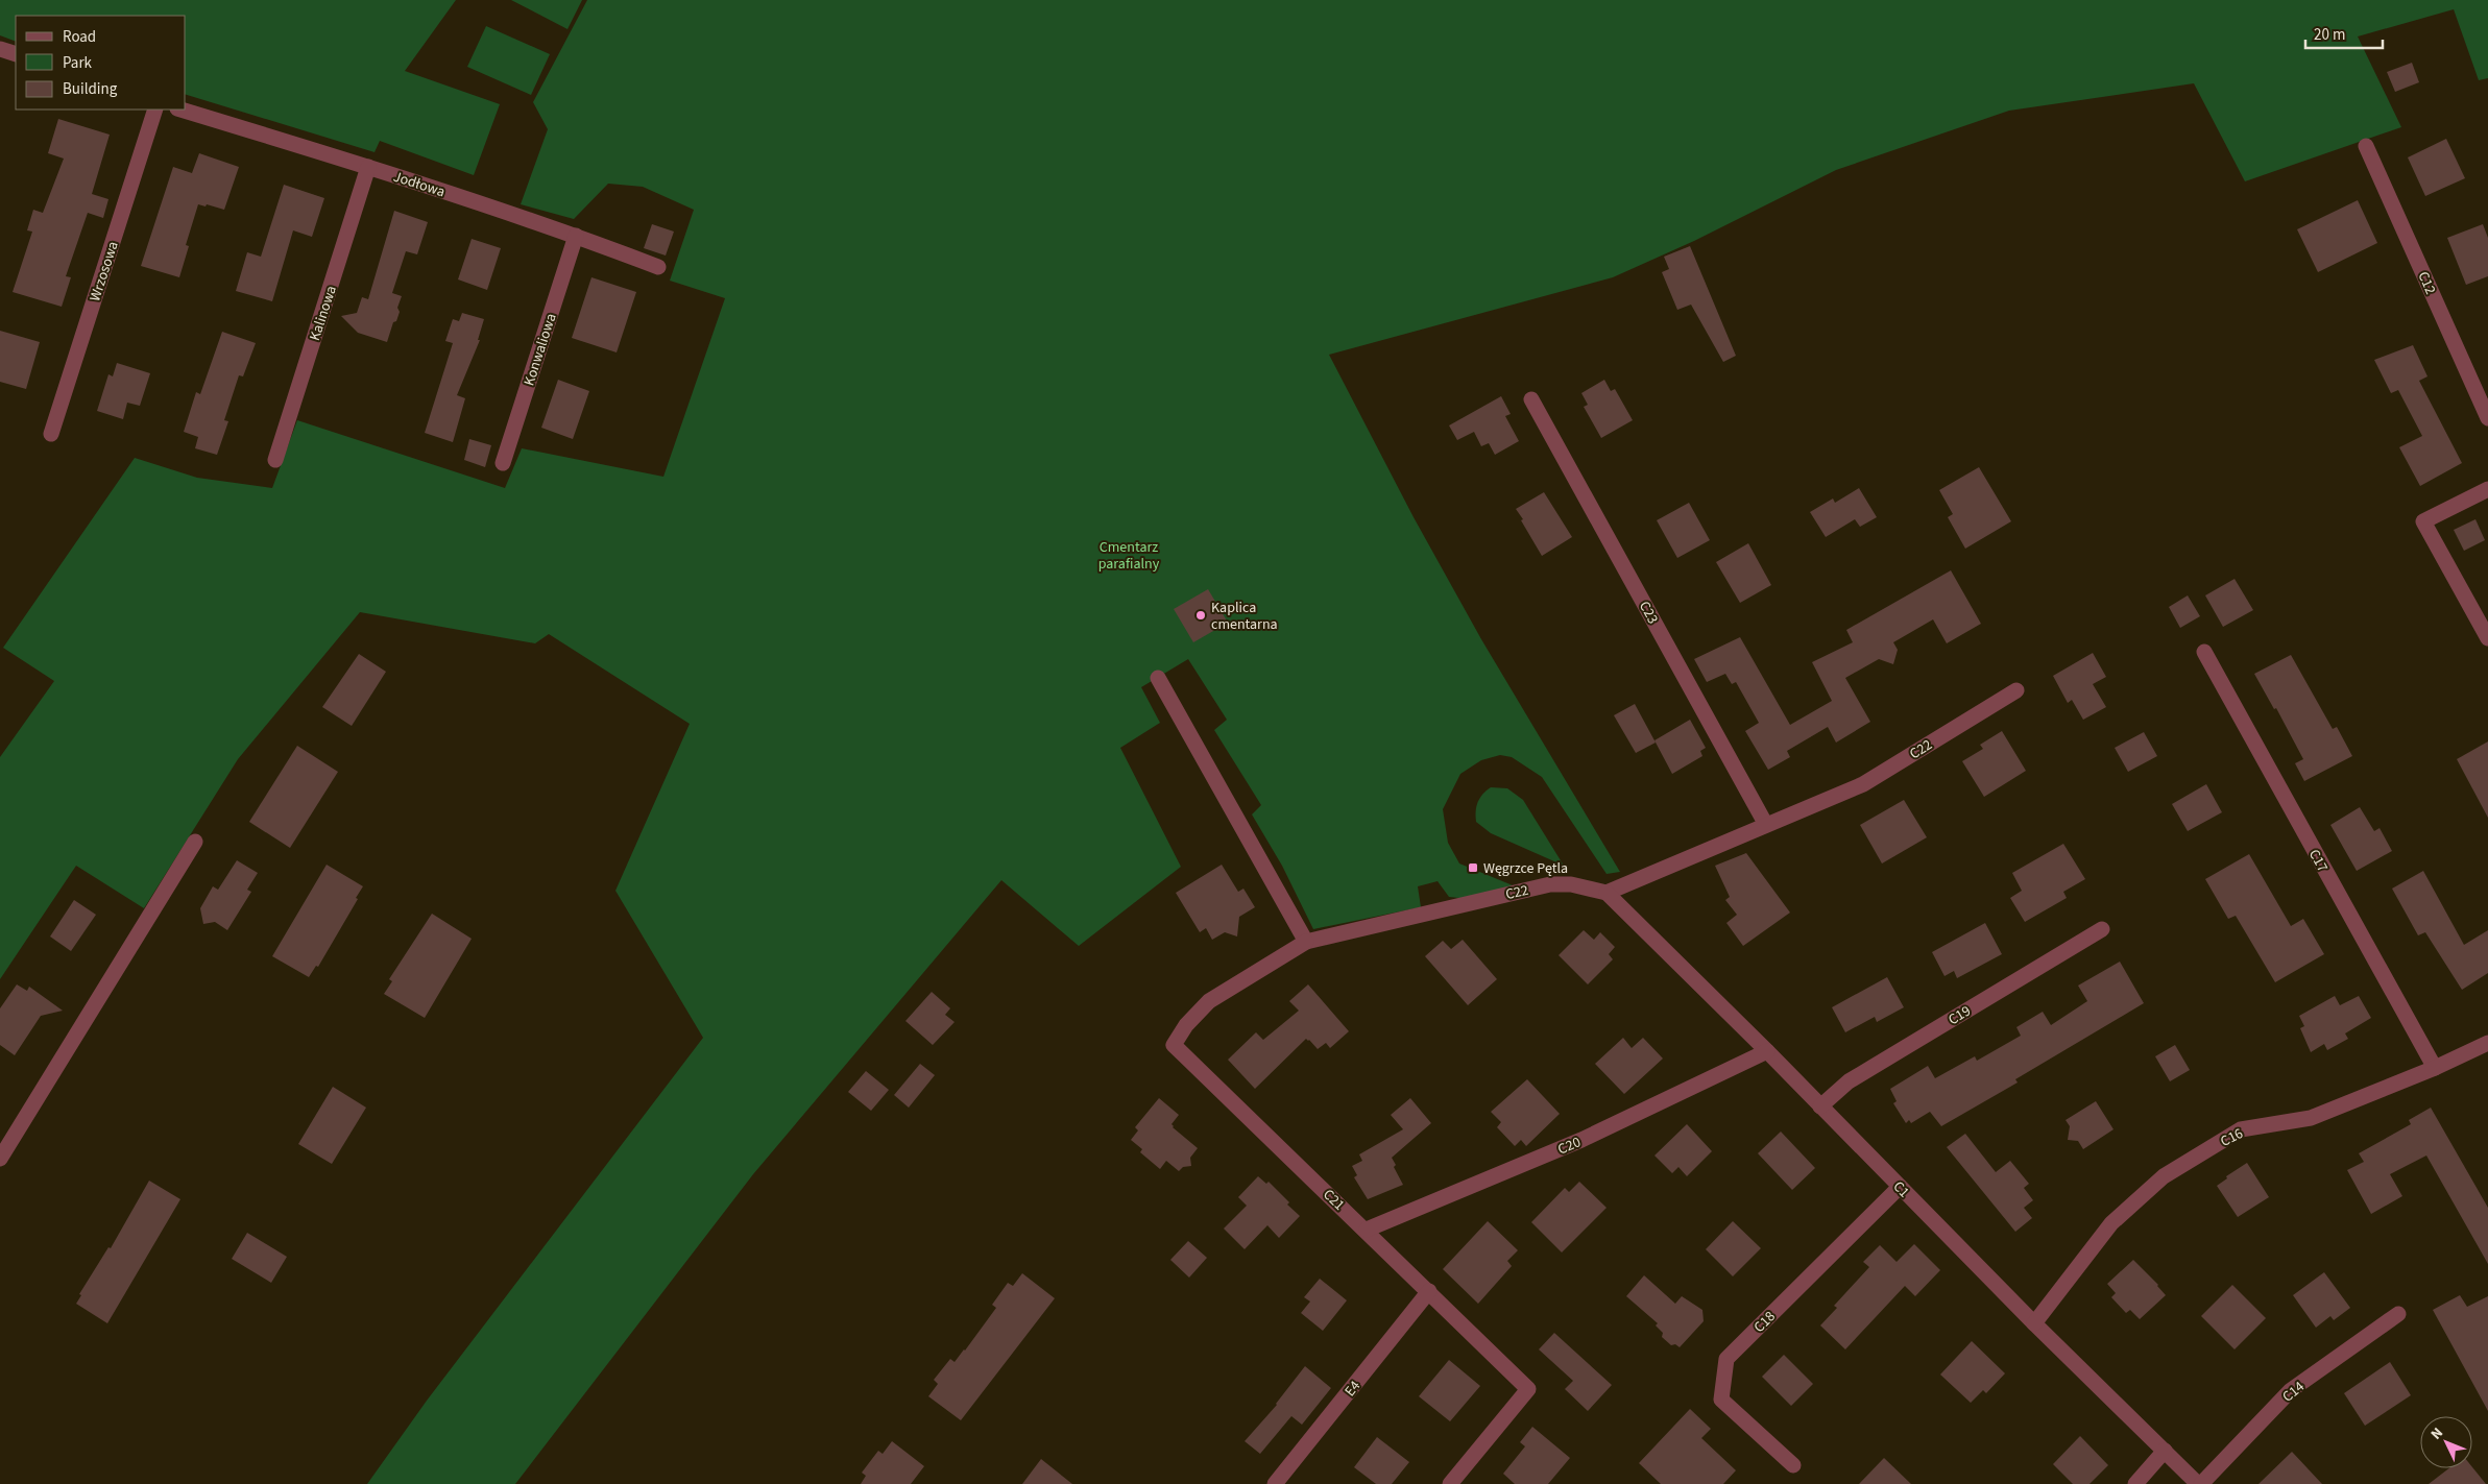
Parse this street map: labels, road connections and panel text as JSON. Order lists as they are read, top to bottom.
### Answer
{
  "streets": {
    "street": [
      "Jodłowa",
      "Wrzosowa",
      "C12",
      "Kalinowa",
      "Konwaliowa",
      "C23",
      "C22",
      "C17",
      "C19",
      "C16",
      "C20",
      "C1",
      "C21",
      "C18",
      "E4",
      "C14"
    ]
  },
  "crossings": [
    ["Jodłowa", "Kalinowa"],
    ["Jodłowa", "Konwaliowa"],
    ["C23", "C22"],
    ["C22", "C1"],
    ["C22", "C21"],
    ["C17", "C16"],
    ["C19", "C1"],
    ["C16", "C1"],
    ["C20", "C1"],
    ["C20", "C21"],
    ["C1", "C18"],
    ["C1", "C14"],
    ["C21", "E4"]
  ],
  "parks": ["Cmentarz parafialny"],
  "places": {
    "other": ["Kaplica cmentarna"],
    "transit": ["Węgrzce Pętla"]
  },
  "legend": ["Road", "Park", "Building"],
  "scale_bar": "20 m",
  "north": "top left"
}
